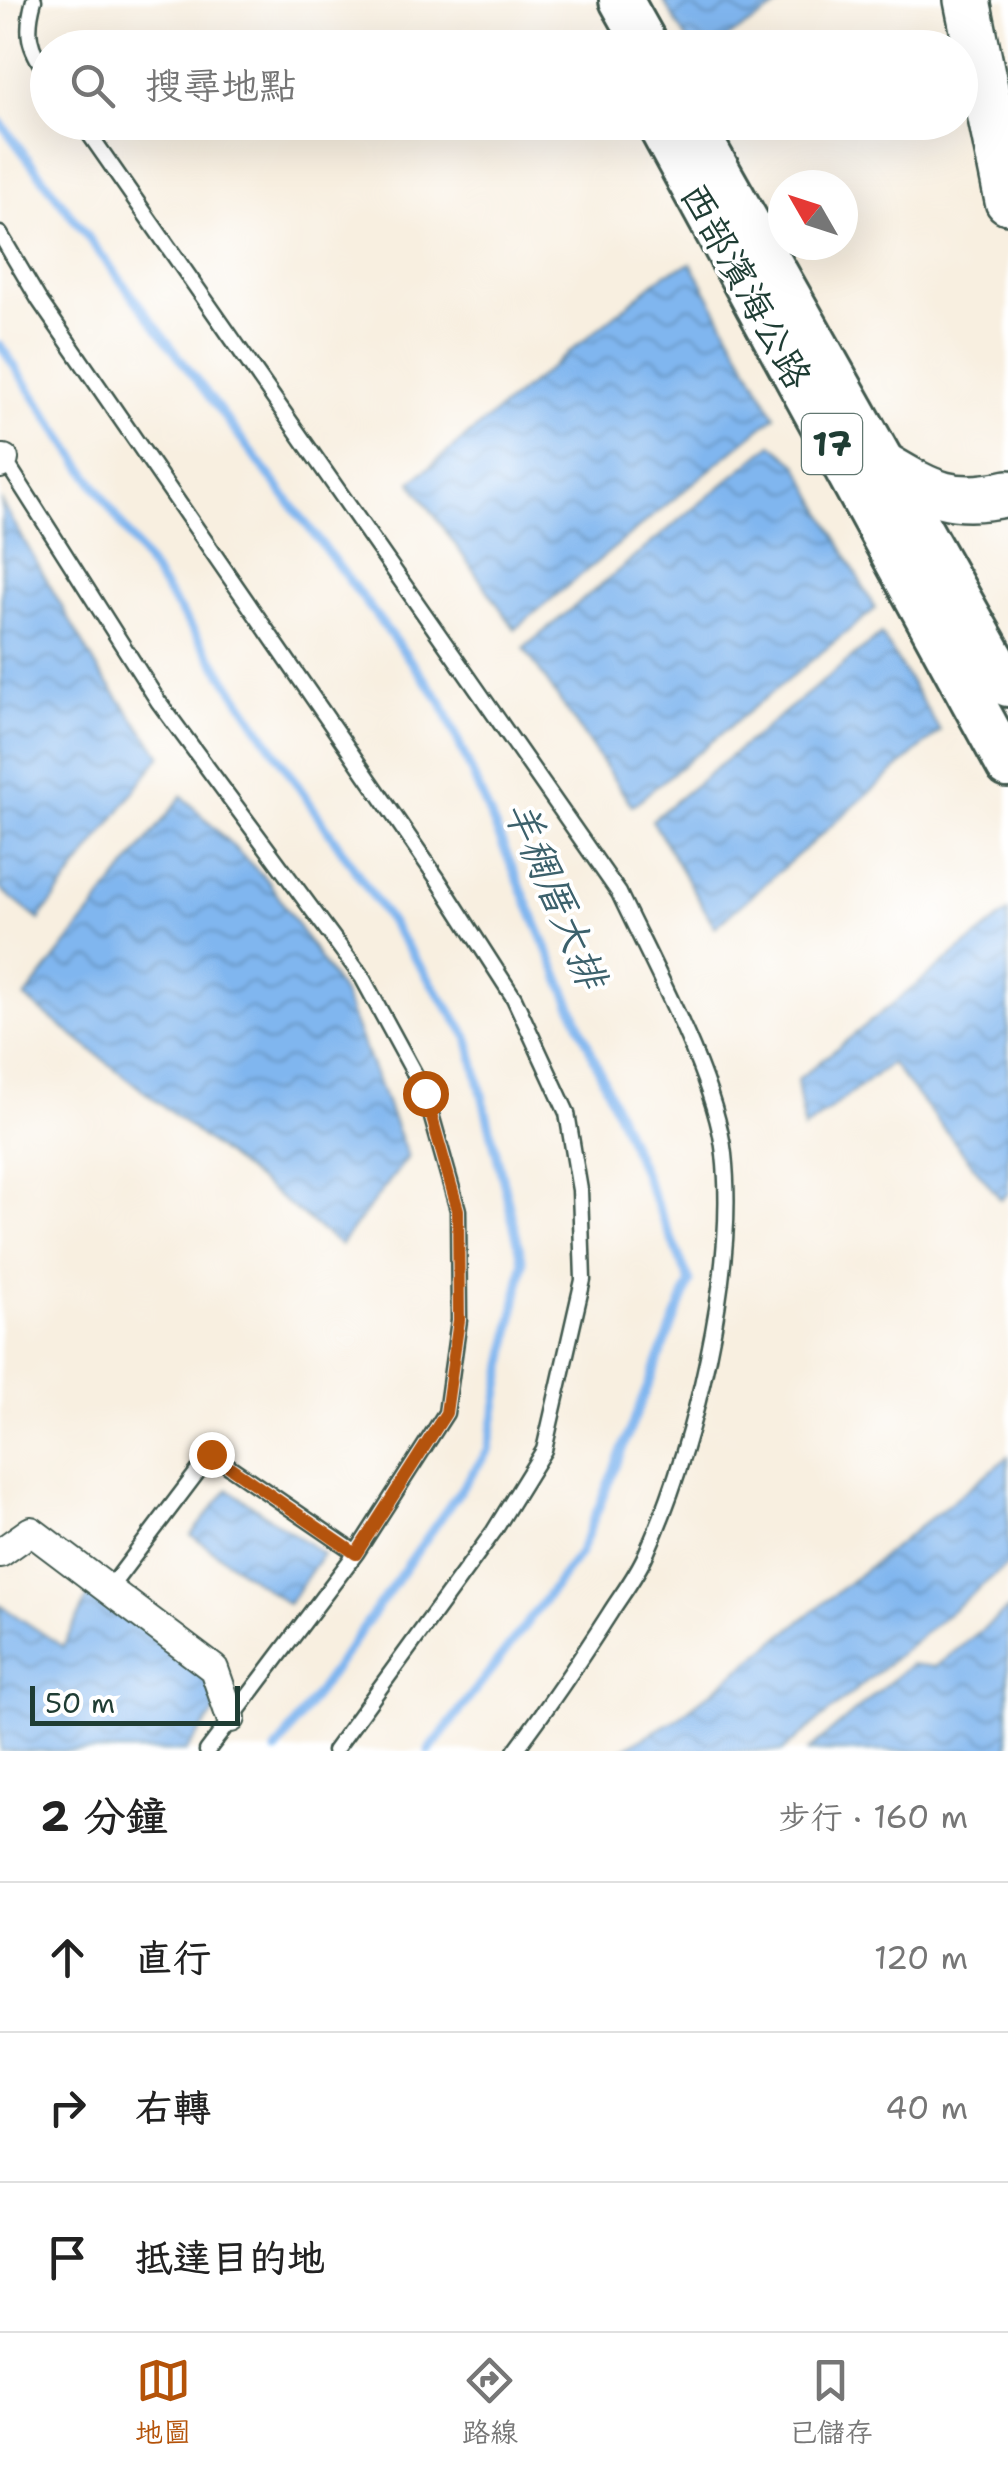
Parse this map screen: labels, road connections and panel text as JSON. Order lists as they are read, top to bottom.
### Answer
{
  "streets": {
    "main road": ["西部濱海公路", "17"]
  },
  "water": ["羊稠厝大排"],
  "scale_bar": "50 m",
  "north": "top left",
  "page": {
    "search": "搜尋地點",
    "scale": "50 m",
    "heading": ["2 分鐘", "步行 · 160 m"],
    "list": [
      ["直行", "120 m"],
      ["右轉", "40 m"],
      "抵達目的地"
    ],
    "nav": ["地圖", "路線", "已儲存"]
  }
}
